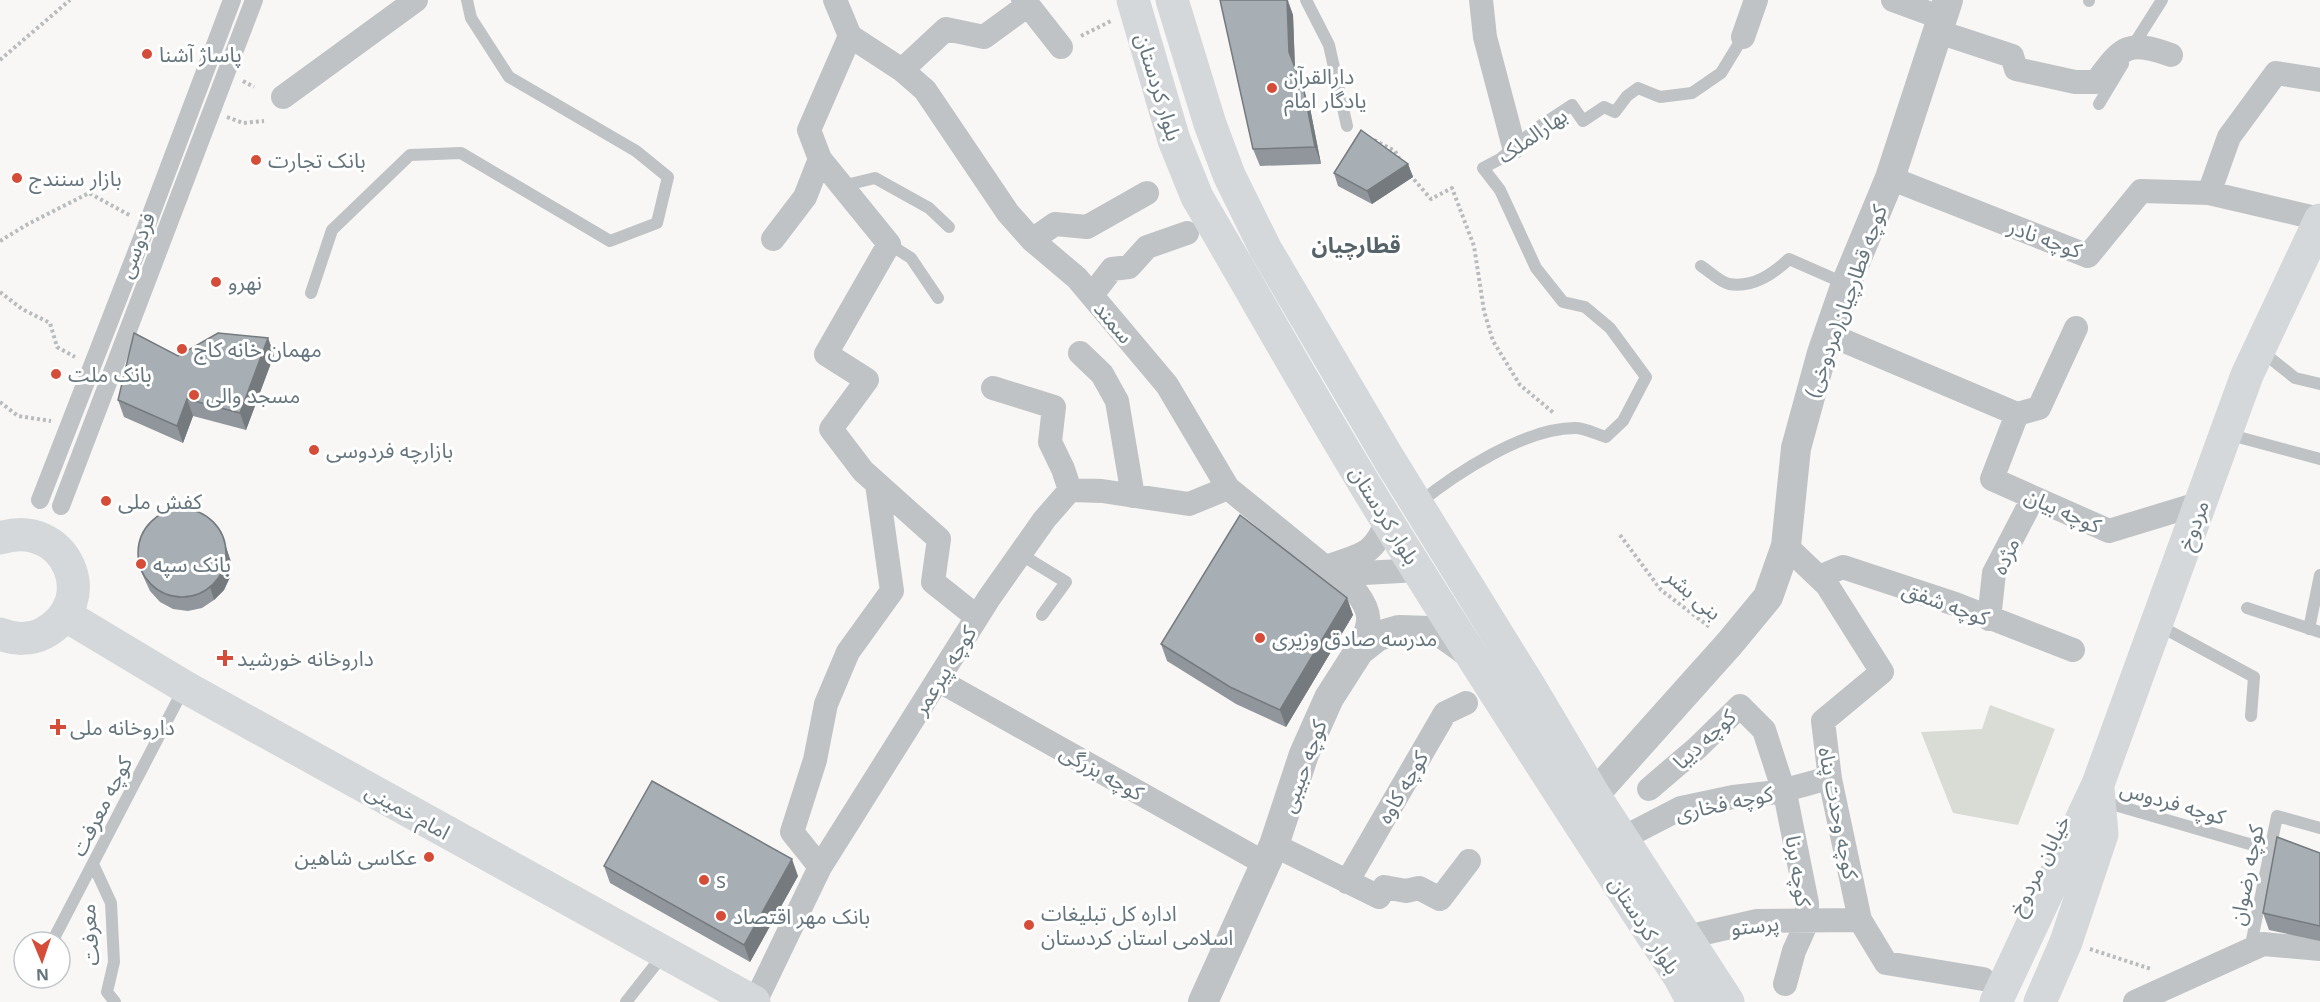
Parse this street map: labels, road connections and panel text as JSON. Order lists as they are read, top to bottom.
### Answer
{
  "streets": {
    "main road": [
      "بلوار کردستان",
      "مردوخ",
      "امام خمینی",
      "خیابان مردوخ"
    ],
    "street": [
      "بهارالملک",
      "کوچه نادر",
      "فردوسی",
      "کوچه قطارچیان(مردوخی)",
      "سمند",
      "کوچه بیان",
      "مژده",
      "کوچه شفق",
      "کوچه پیرعمر",
      "کوچه دیبا",
      "کوچه حبیبی",
      "کوچه بزرگی",
      "کوچه کاوه",
      "کوچه فخاری",
      "کوچه وحدت پناه",
      "کوچه برنا",
      "پرستو"
    ],
    "lane": [
      "کوچه فردوس",
      "کوچه معرفت",
      "کوچه رضوان",
      "معرفت"
    ],
    "path": ["بنی بشر"]
  },
  "crossings": [
    ["بلوار کردستان", "کوچه قطارچیان(مردوخی)"],
    ["بلوار کردستان", "کوچه حبیبی"],
    ["بلوار کردستان", "کوچه فخاری"],
    ["بلوار کردستان", "پرستو"],
    ["کوچه نادر", "کوچه قطارچیان(مردوخی)"],
    ["کوچه نادر", "مردوخ"],
    ["کوچه قطارچیان(مردوخی)", "بنی بشر"],
    ["کوچه قطارچیان(مردوخی)", "کوچه وحدت پناه"],
    ["سمند", "کوچه حبیبی"],
    ["کوچه بیان", "مردوخ"],
    ["کوچه بیان", "مژده"],
    ["مردوخ", "کوچه فردوس"],
    ["مردوخ", "کوچه وحدت پناه"],
    ["مردوخ", "خیابان مردوخ"],
    ["مژده", "کوچه شفق"],
    ["کوچه شفق", "کوچه وحدت پناه"],
    ["کوچه پیرعمر", "کوچه بزرگی"],
    ["کوچه پیرعمر", "امام خمینی"],
    ["کوچه دیبا", "کوچه فخاری"],
    ["کوچه دیبا", "کوچه برنا"],
    ["کوچه حبیبی", "کوچه بزرگی"],
    ["کوچه بزرگی", "کوچه کاوه"],
    ["کوچه فردوس", "خیابان مردوخ"],
    ["کوچه فردوس", "کوچه رضوان"],
    ["کوچه فخاری", "کوچه وحدت پناه"],
    ["کوچه فخاری", "کوچه برنا"],
    ["کوچه معرفت", "امام خمینی"],
    ["کوچه معرفت", "معرفت"],
    ["کوچه وحدت پناه", "خیابان مردوخ"],
    ["کوچه وحدت پناه", "پرستو"],
    ["کوچه برنا", "پرستو"]
  ],
  "districts": ["قطارچیان"],
  "places": {
    "other": [
      "پاساژ آشنا",
      "دارالقرآن یادگار امام",
      "بانک تجارت",
      "بازار سنندج",
      "نهرو",
      "مهمان خانه کاج",
      "بانک ملت",
      "مسجد والی",
      "بازارچه فردوسی",
      "کفش ملی",
      "بانک سپه",
      "مدرسه صادق وزیری",
      "عکاسی شاهین",
      "s",
      "بانک مهر اقتصاد",
      "اداره کل تبلیغات اسلامی استان کردستان"
    ],
    "health": ["داروخانه خورشید", "داروخانه ملی"]
  },
  "north": "bottom"
}
